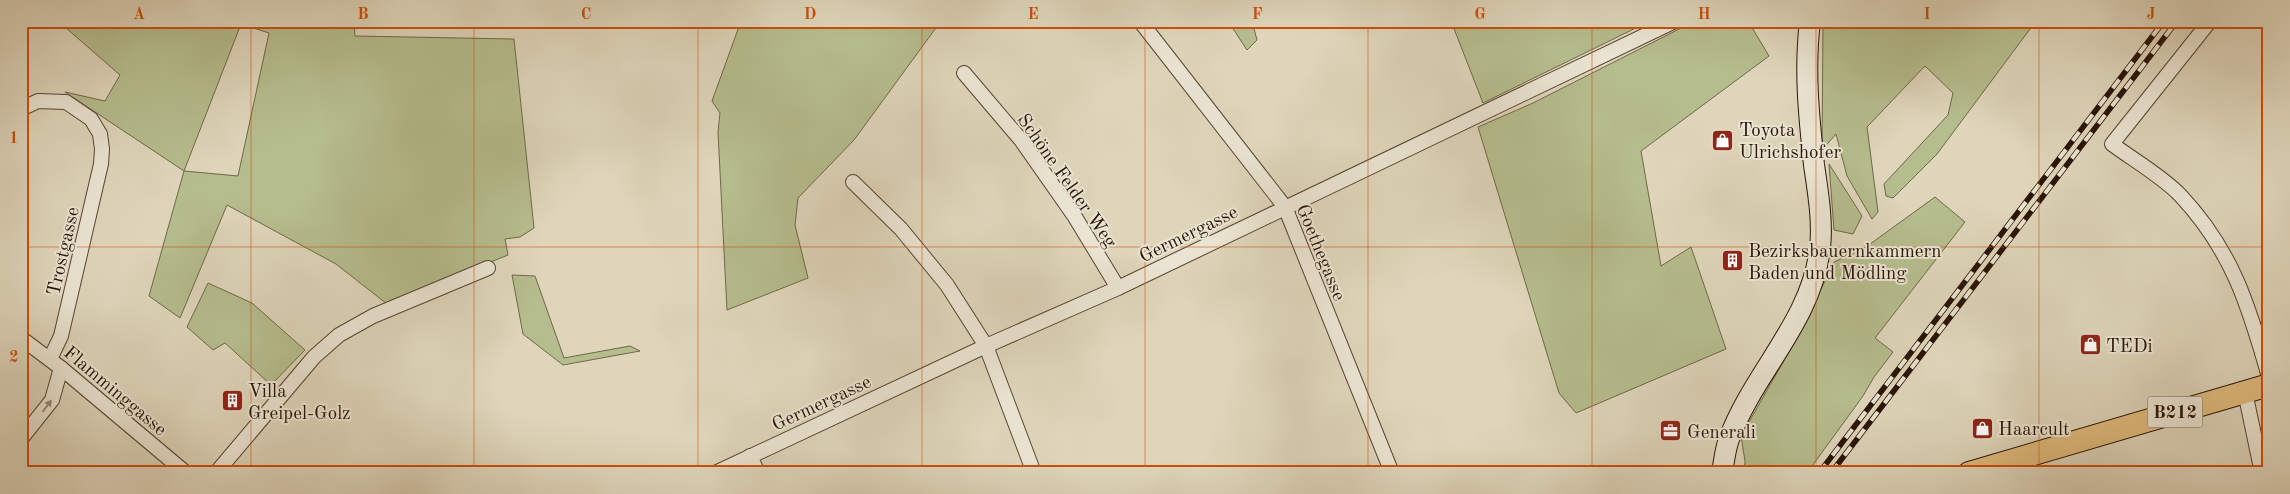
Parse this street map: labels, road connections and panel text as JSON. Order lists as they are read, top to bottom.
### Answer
{
  "streets": {
    "main road": ["B212"],
    "street": [
      "Schöne Felder Weg",
      "Germergasse",
      "Trostgasse",
      "Goethegasse",
      "Flamminggasse"
    ]
  },
  "crossings": [
    ["Schöne Felder Weg", "Germergasse"],
    ["Germergasse", "Goethegasse"],
    ["Trostgasse", "Flamminggasse"]
  ],
  "places": {
    "shop": ["Toyota Ulrichshofer", "TEDi", "Haarcult"],
    "building": ["Bezirksbauernkammern Baden und Mödling", "Villa Greipel-Golz"],
    "office": ["Generali"]
  },
  "grid": {
    "columns": [
      "A",
      "B",
      "C",
      "D",
      "E",
      "F",
      "G",
      "H",
      "I",
      "J"
    ],
    "rows": ["1", "2"]
  }
}
